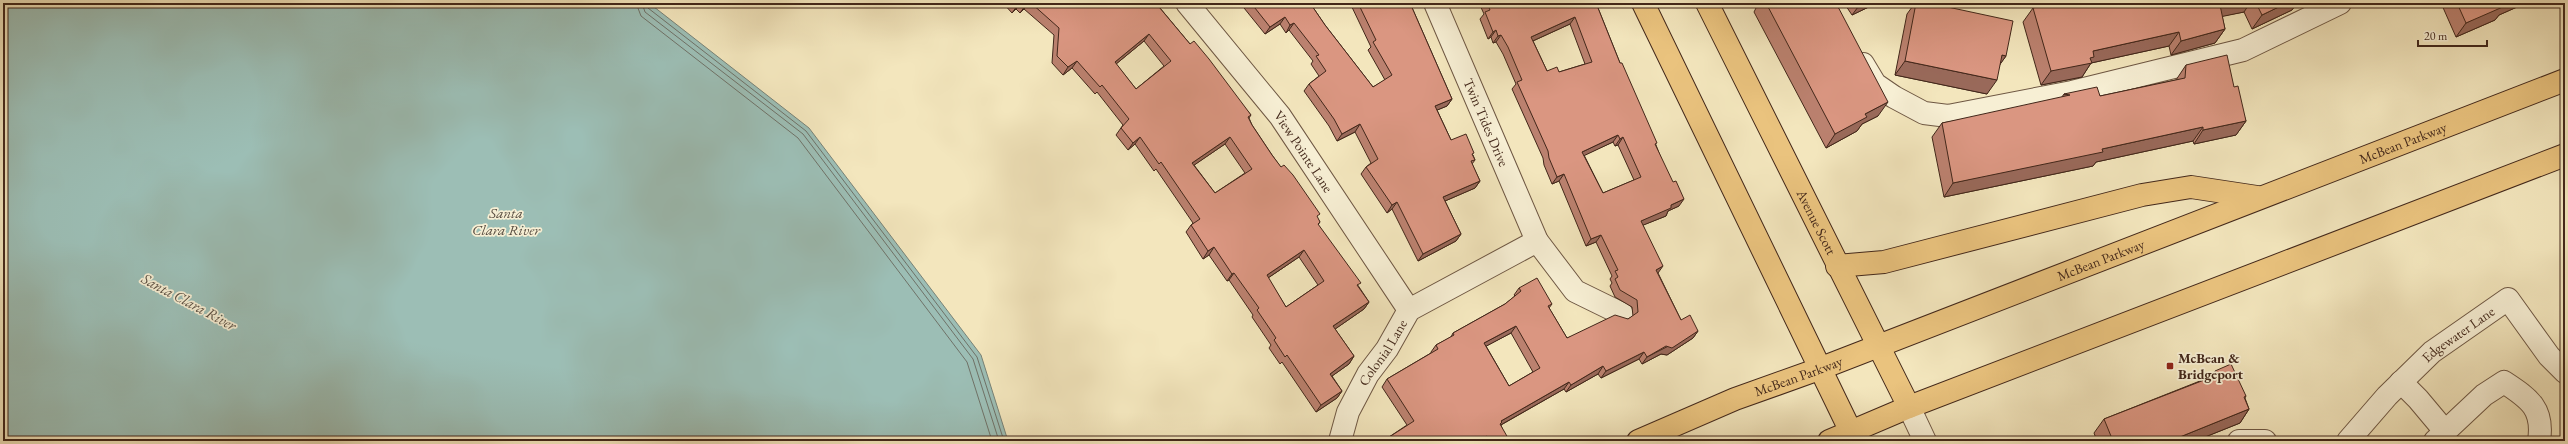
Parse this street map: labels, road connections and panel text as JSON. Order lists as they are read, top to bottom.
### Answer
{
  "streets": {
    "main road": ["McBean Parkway", "Avenue Scott"],
    "street": [
      "Twin Tides Drive",
      "View Pointe Lane",
      "Edgewater Lane",
      "Colonial Lane"
    ]
  },
  "crossings": [
    ["Twin Tides Drive", "Colonial Lane"],
    ["McBean Parkway", "Avenue Scott"],
    ["View Pointe Lane", "Colonial Lane"]
  ],
  "water": ["Santa Clara River"],
  "places": {
    "transit": ["McBean & Bridgeport"]
  },
  "scale_bar": "20 m"
}
